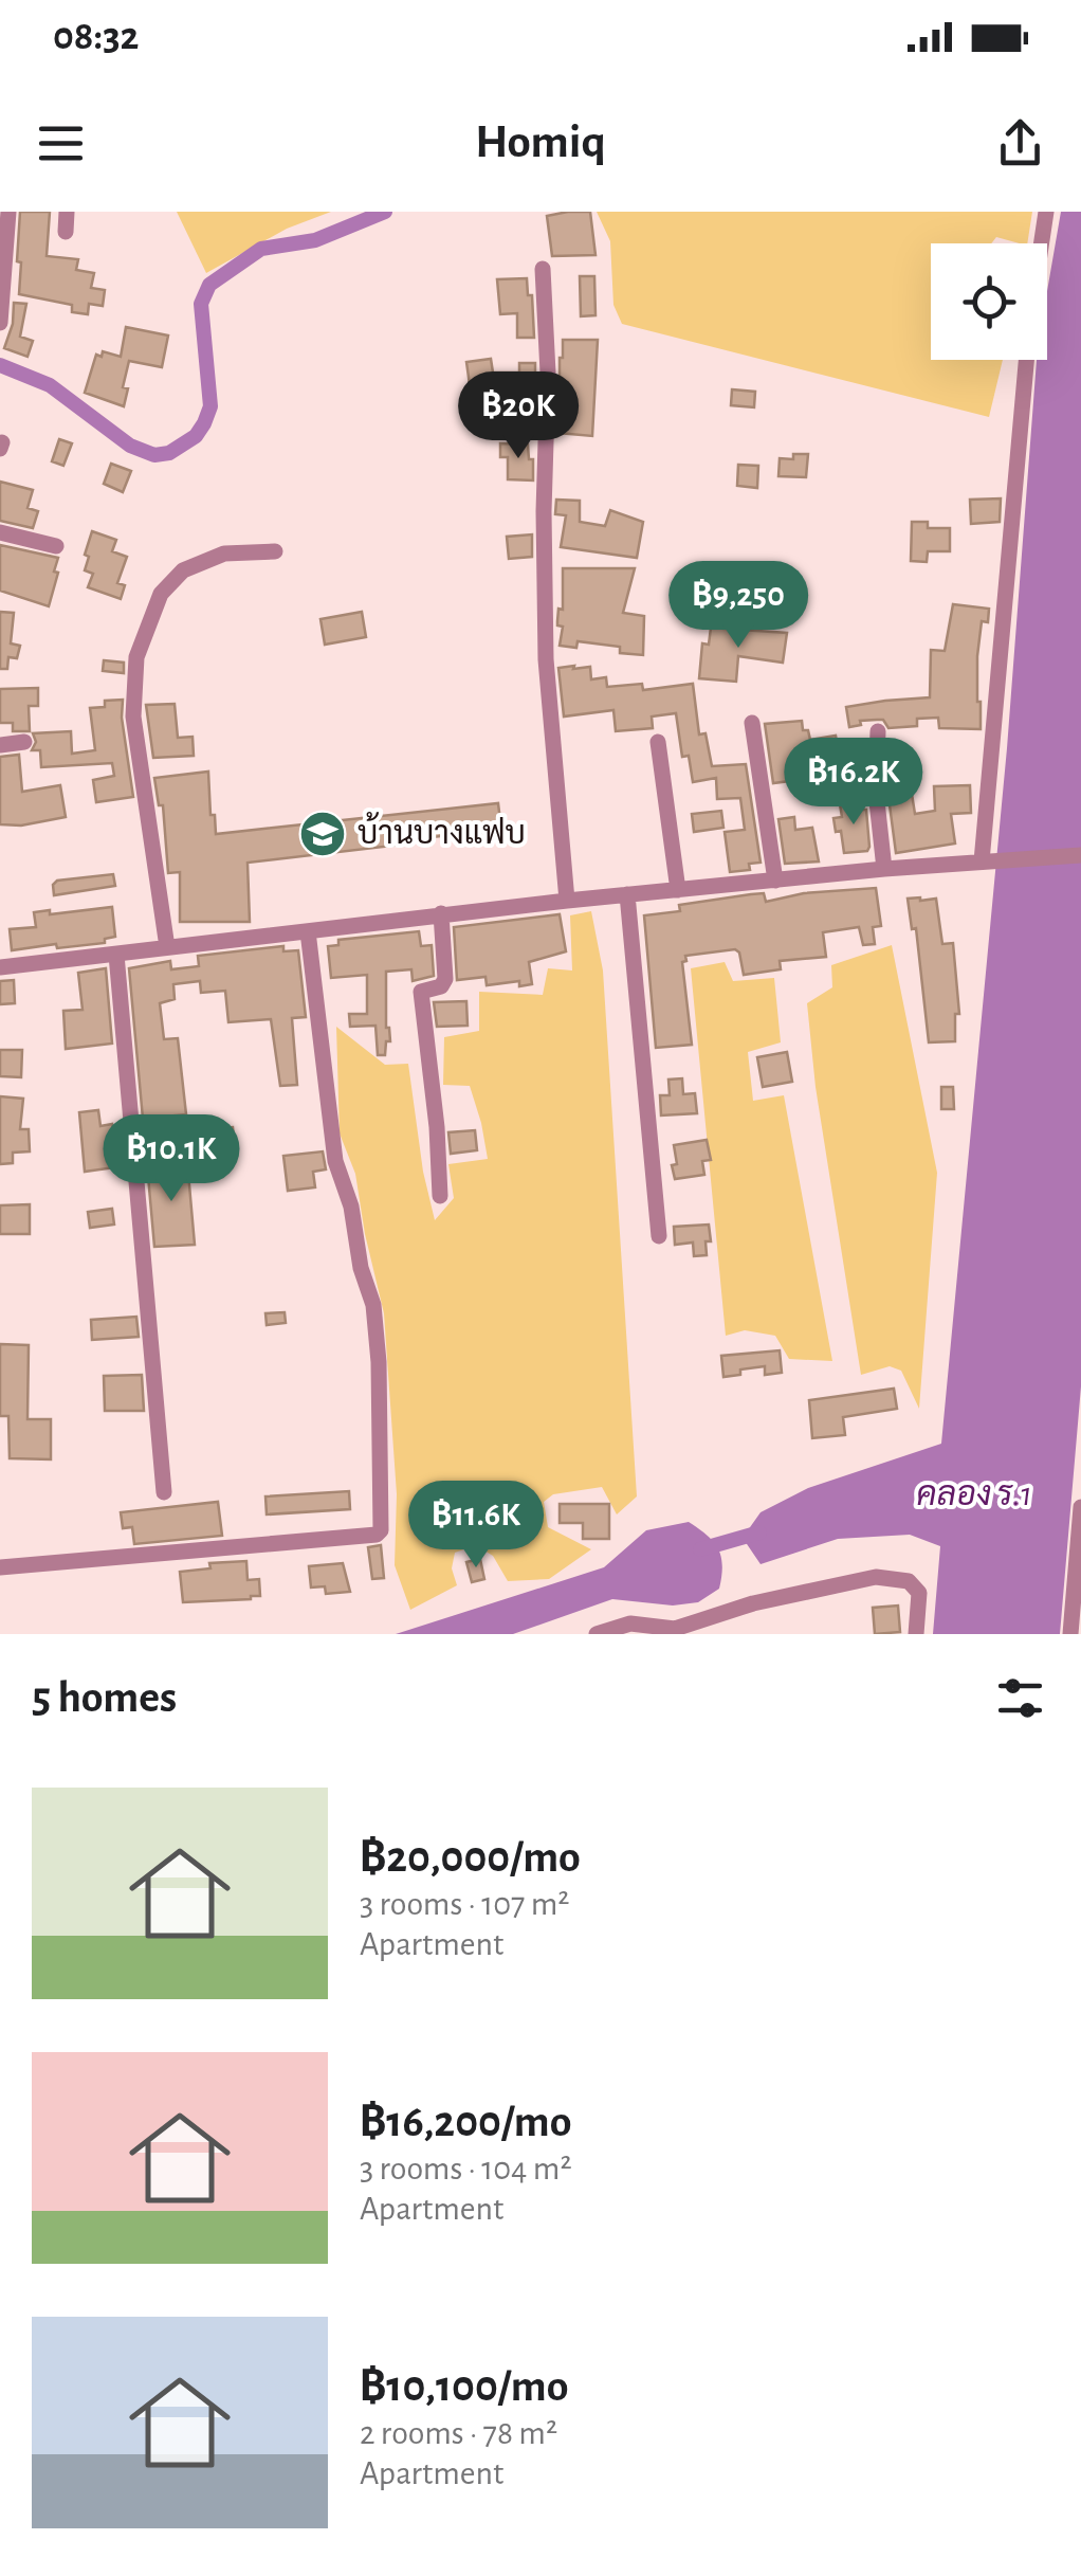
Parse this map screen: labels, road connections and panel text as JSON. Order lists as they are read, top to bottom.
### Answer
{
  "water": ["คลอง ร.1"],
  "places": {
    "school or university": ["บ้านบางแฟบ"]
  },
  "page": {
    "status": "08:32",
    "header": "Homiq",
    "price": [
      "฿20K",
      "฿9,250",
      "฿16.2K",
      "฿10.1K",
      "฿11.6K"
    ],
    "heading": "5 homes",
    "list": [
      {
        "name": "฿20,000/mo",
        "note": "3 rooms · 107 m² · Apartment"
      },
      {
        "name": "฿16,200/mo",
        "note": "3 rooms · 104 m² · Apartment"
      },
      {
        "name": "฿10,100/mo",
        "note": "2 rooms · 78 m² · Apartment"
      }
    ]
  }
}
